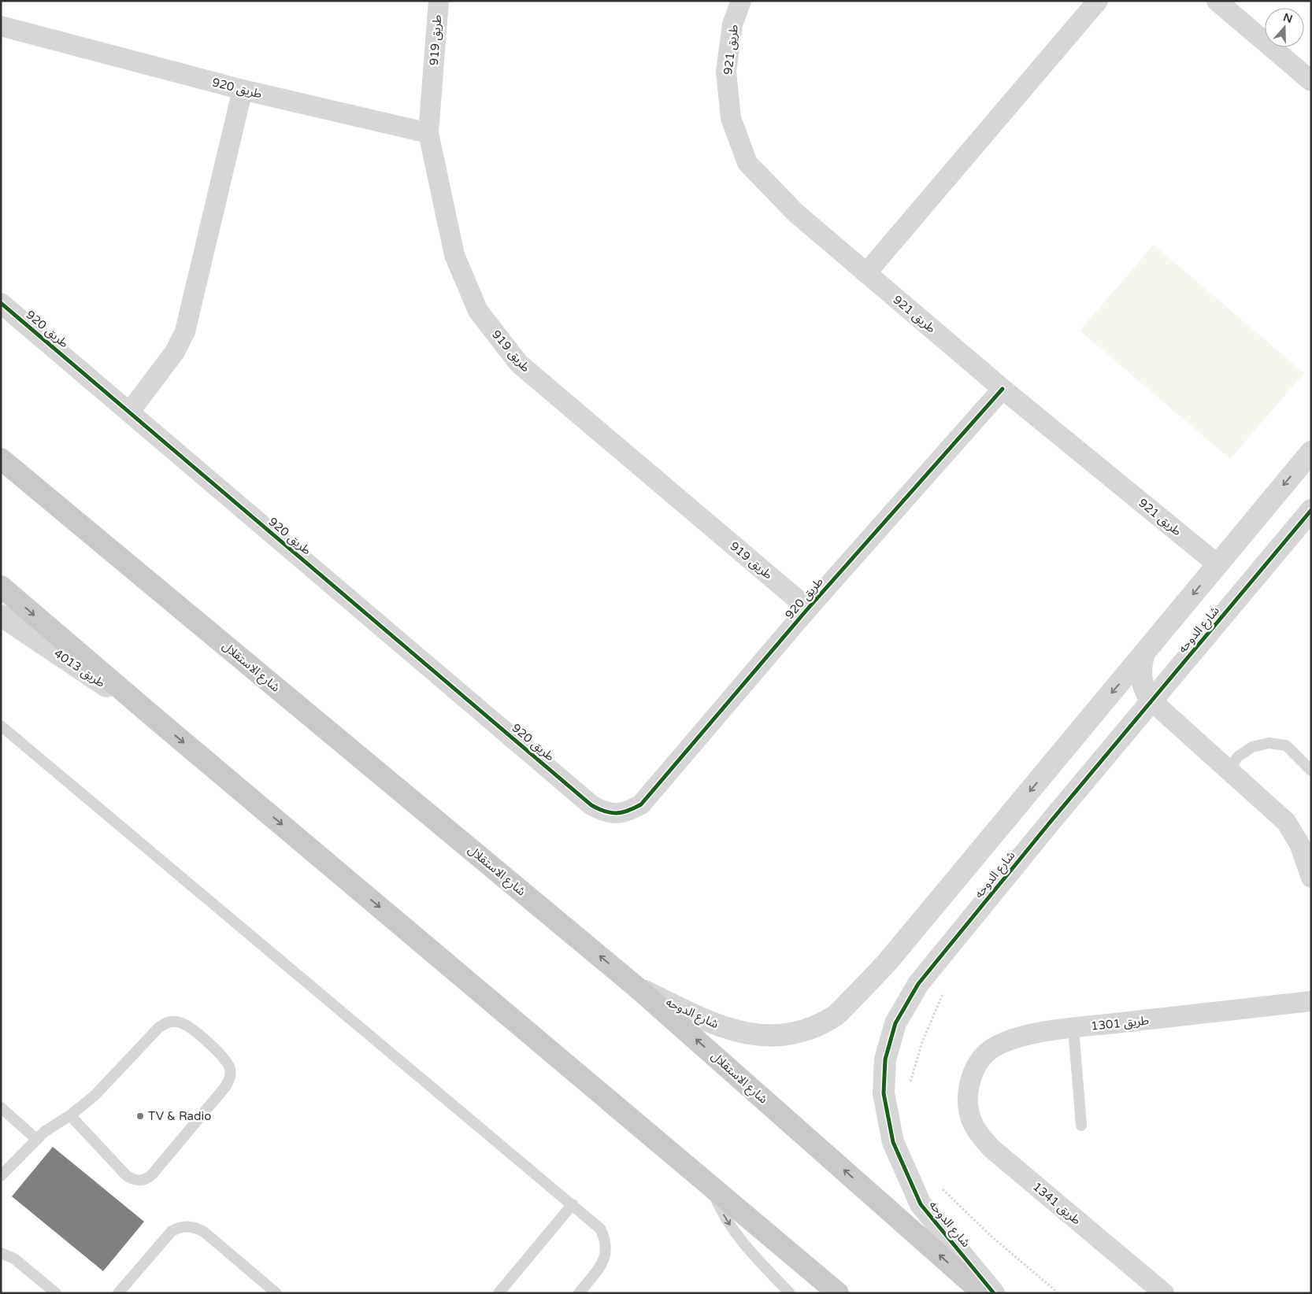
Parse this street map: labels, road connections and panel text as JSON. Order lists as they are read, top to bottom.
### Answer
{
  "streets": {
    "main road": ["شارع الاستقلال"],
    "street": [
      "طريق 919",
      "طريق 921",
      "طريق 920",
      "شارع الدوحه",
      "طريق 4013",
      "طريق 1301",
      "طريق 1341"
    ]
  },
  "crossings": [
    ["طريق 919", "طريق 920"],
    ["طريق 921", "طريق 920"],
    ["طريق 921", "شارع الدوحه"],
    ["شارع الدوحه", "شارع الاستقلال"],
    ["طريق 1301", "طريق 1341"]
  ],
  "one_way": ["شارع الدوحه"],
  "places": ["TV & Radio"],
  "north": "top"
}
